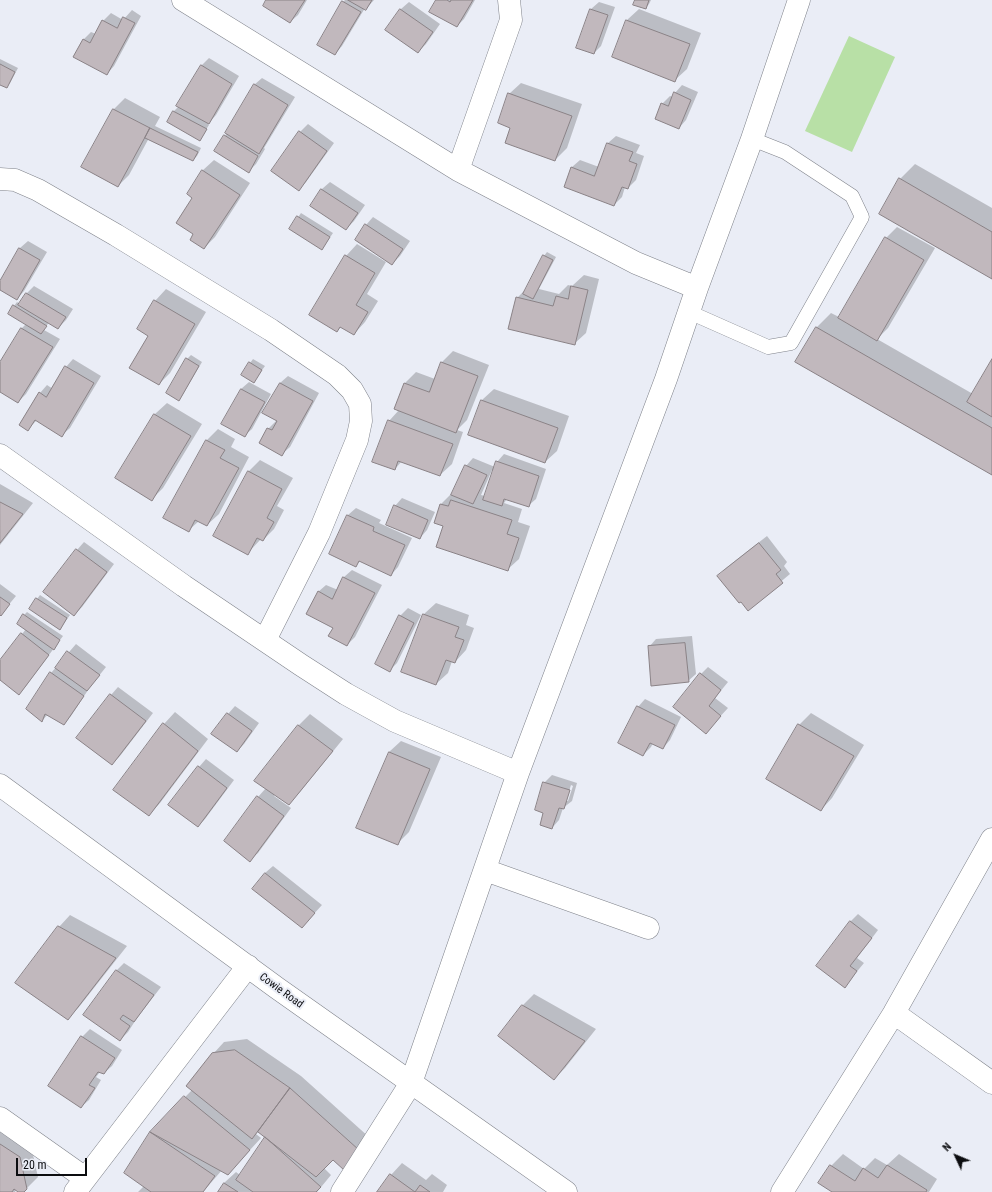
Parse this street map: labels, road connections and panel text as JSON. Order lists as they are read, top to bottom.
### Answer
{
  "streets": {
    "street": ["Cowie Road"]
  },
  "scale_bar": "20 m",
  "north": "top left"
}
